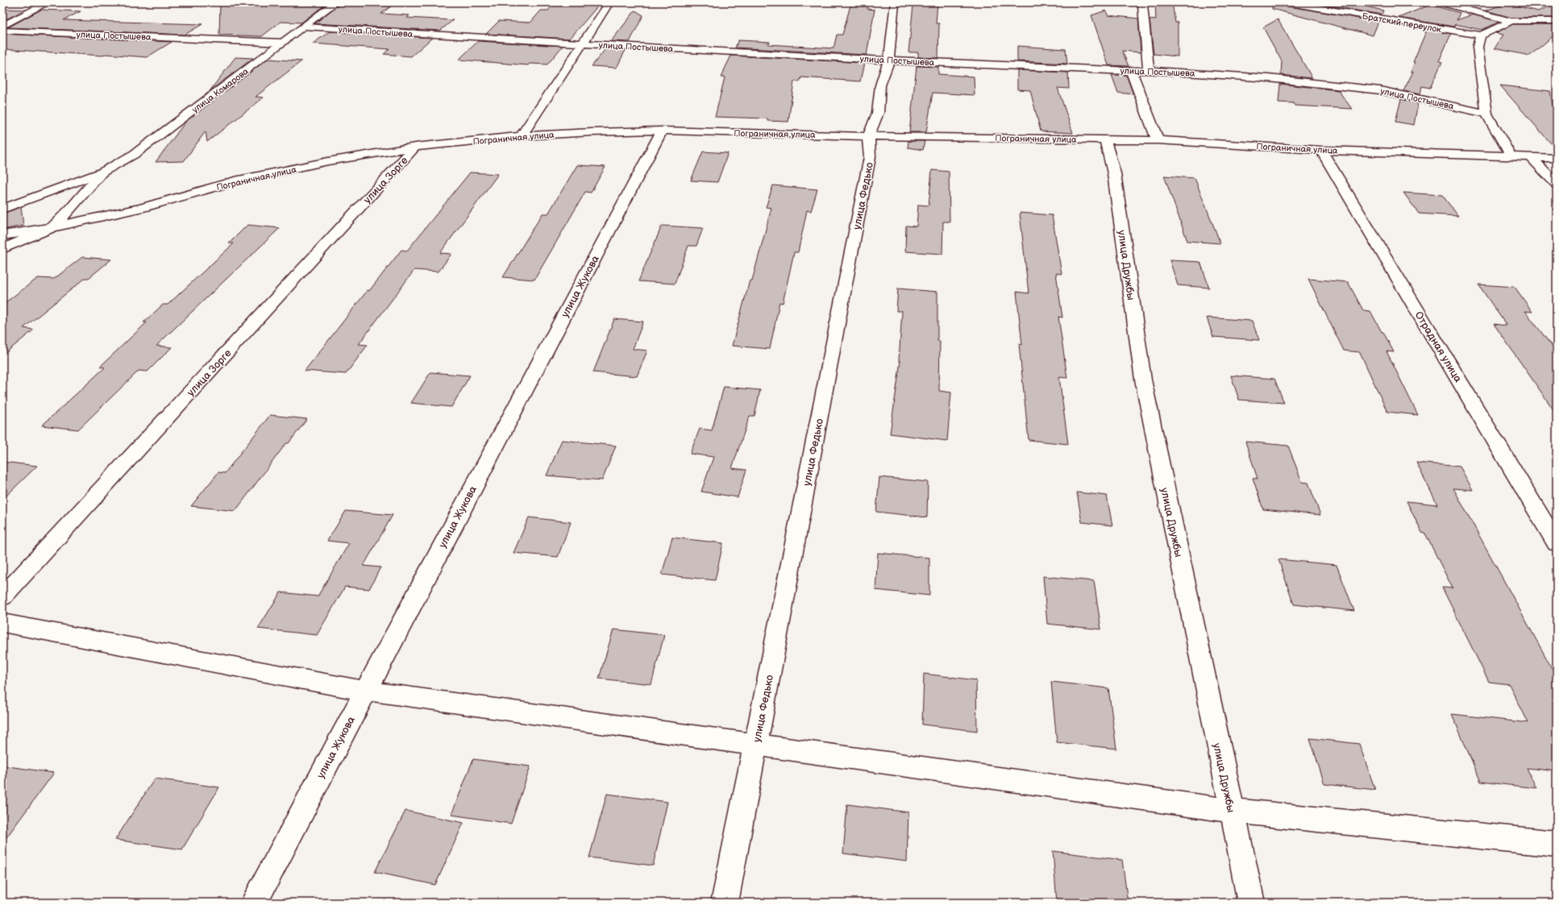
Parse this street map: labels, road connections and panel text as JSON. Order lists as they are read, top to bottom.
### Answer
{
  "streets": {
    "street": [
      "Братский переулок",
      "улица Постышева",
      "улица Комарова",
      "Пограничная улица",
      "улица Зорге",
      "улица Федько",
      "улица Дружбы",
      "улица Жукова",
      "Отрадная улица"
    ]
  },
  "crossings": [
    ["улица Постышева", "улица Комарова"],
    ["улица Постышева", "улица Федько"],
    ["улица Комарова", "Пограничная улица"],
    ["Пограничная улица", "улица Зорге"],
    ["Пограничная улица", "улица Федько"],
    ["Пограничная улица", "улица Дружбы"],
    ["Пограничная улица", "улица Жукова"],
    ["Пограничная улица", "Отрадная улица"]
  ]
}
